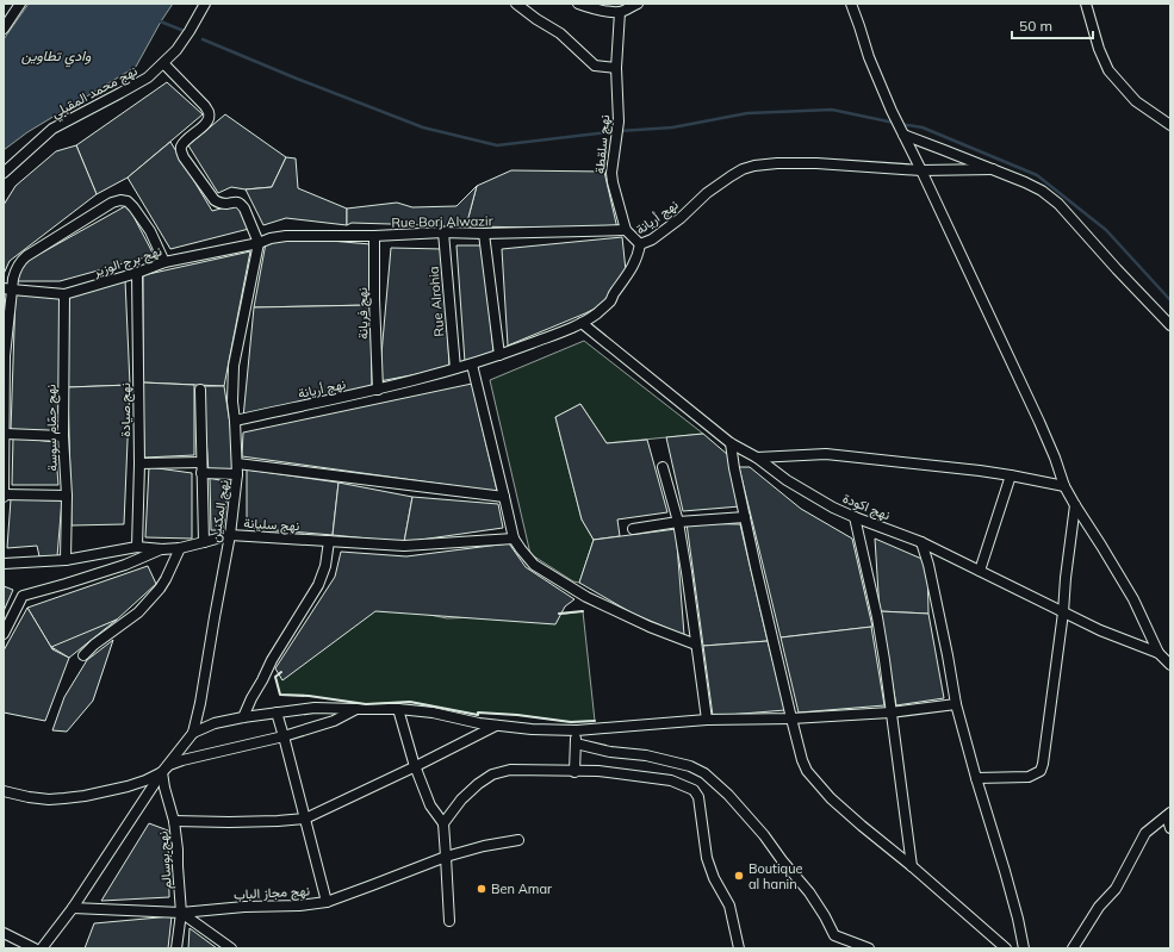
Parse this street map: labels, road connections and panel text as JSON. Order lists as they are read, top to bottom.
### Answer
{
  "streets": {
    "street": [
      "نهج محمد المقبلي",
      "نهج سلقطة",
      "نهج أريانة",
      "Rue Borj Alwazir",
      "نهج برج الوزير",
      "Rue Alrohia",
      "نهج فريانة",
      "نهج صيادة",
      "نهج حمّام سوسة",
      "نهج اكودة",
      "نهج المكنين",
      "نهج سليانة",
      "نهج بوسالم",
      "نهج مجاز الباب"
    ]
  },
  "crossings": [
    ["نهج سلقطة", "نهج أريانة"],
    ["نهج سلقطة", "Rue Borj Alwazir"],
    ["نهج أريانة", "Rue Alrohia"],
    ["نهج أريانة", "نهج فريانة"],
    ["نهج أريانة", "نهج اكودة"],
    ["نهج أريانة", "نهج المكنين"],
    ["Rue Borj Alwazir", "نهج برج الوزير"],
    ["Rue Borj Alwazir", "Rue Alrohia"],
    ["Rue Borj Alwazir", "نهج فريانة"],
    ["Rue Borj Alwazir", "نهج المكنين"],
    ["نهج برج الوزير", "نهج صيادة"],
    ["نهج برج الوزير", "نهج حمّام سوسة"],
    ["نهج برج الوزير", "نهج المكنين"],
    ["نهج صيادة", "نهج سليانة"],
    ["نهج حمّام سوسة", "نهج سليانة"],
    ["نهج المكنين", "نهج سليانة"],
    ["نهج المكنين", "نهج بوسالم"],
    ["نهج المكنين", "نهج مجاز الباب"],
    ["نهج بوسالم", "نهج مجاز الباب"]
  ],
  "water": ["وادي تطاوين"],
  "places": ["Boutique al hanin", "Ben Amar"],
  "scale_bar": "50 m"
}
